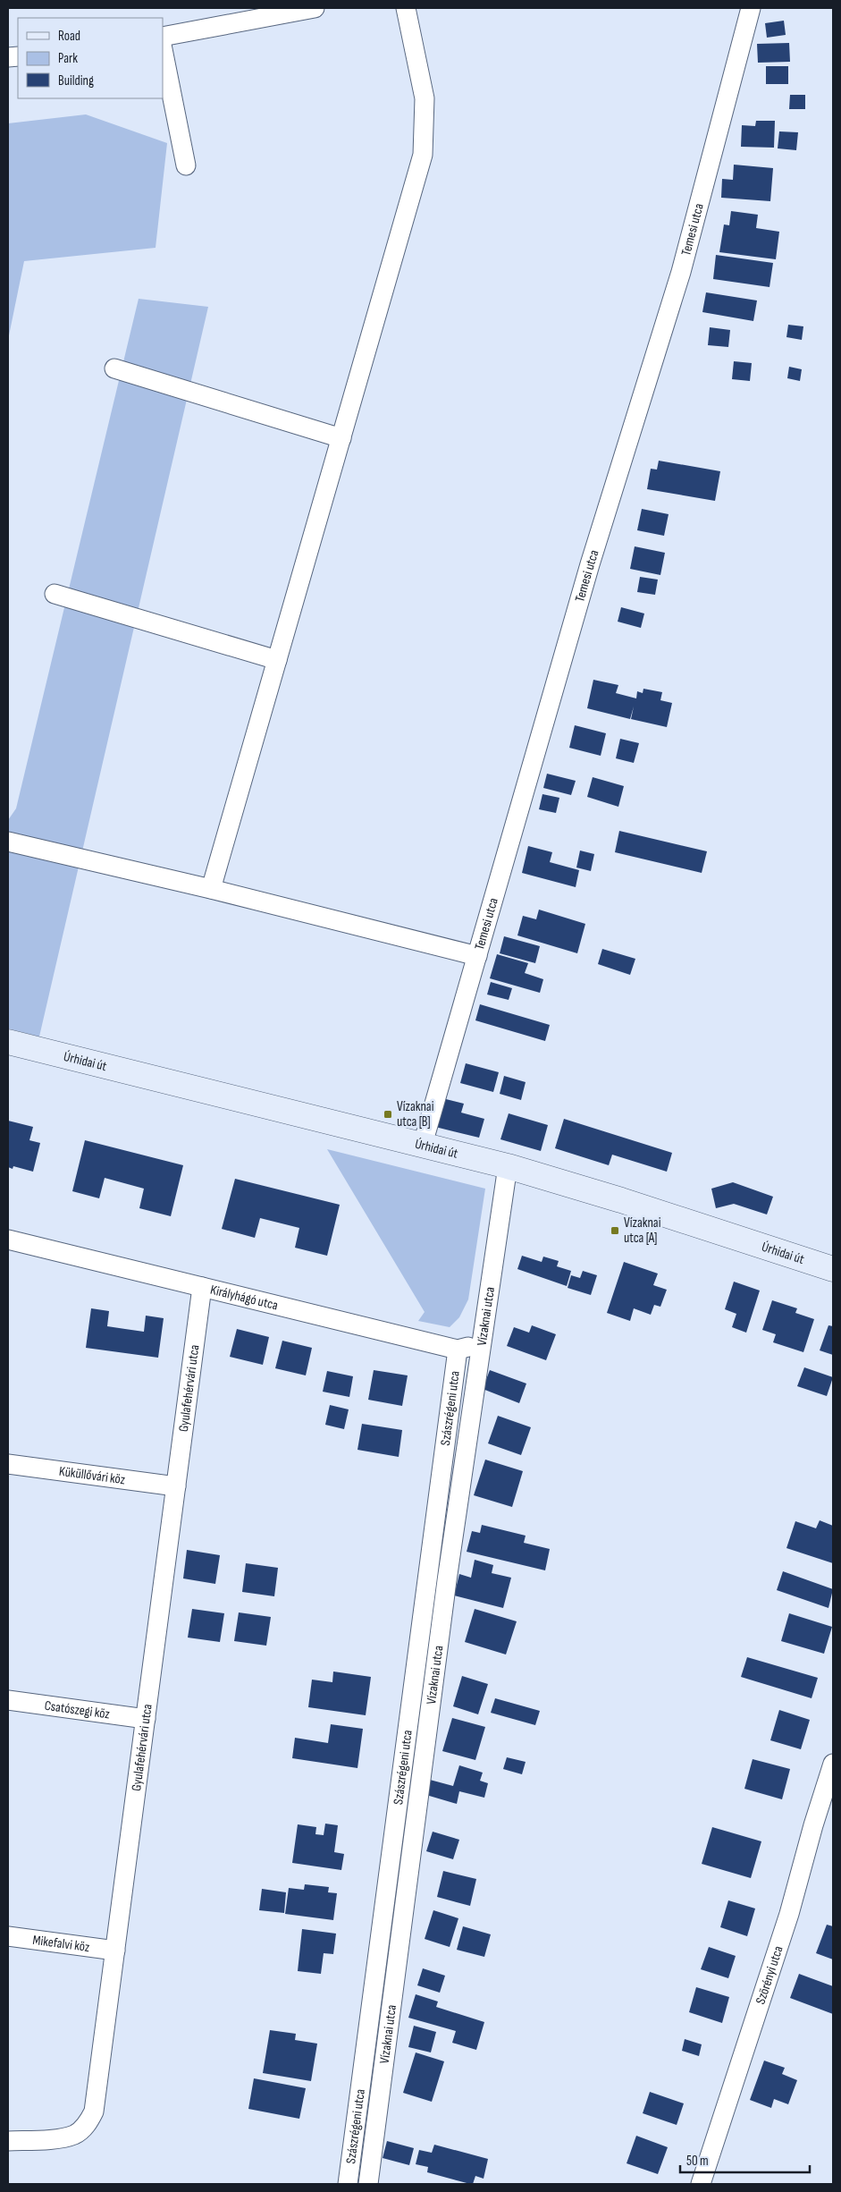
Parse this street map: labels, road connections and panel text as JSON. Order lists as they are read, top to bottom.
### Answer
{
  "streets": {
    "main road": ["Úrhidai út"],
    "street": [
      "Temesi utca",
      "Királyhágó utca",
      "Vízaknai utca",
      "Gyulafehérvári utca",
      "Szászrégeni utca",
      "Küküllővári köz",
      "Csatószegi köz",
      "Mikefalvi köz",
      "Szörényi utca"
    ]
  },
  "crossings": [
    ["Temesi utca", "Úrhidai út"],
    ["Úrhidai út", "Vízaknai utca"],
    ["Királyhágó utca", "Gyulafehérvári utca"],
    ["Királyhágó utca", "Szászrégeni utca"],
    ["Gyulafehérvári utca", "Küküllővári köz"],
    ["Gyulafehérvári utca", "Csatószegi köz"],
    ["Gyulafehérvári utca", "Mikefalvi köz"]
  ],
  "places": {
    "transit": ["Vízaknai utca [B]", "Vízaknai utca [A]"]
  },
  "legend": ["Road", "Park", "Building"],
  "scale_bar": "50 m"
}
